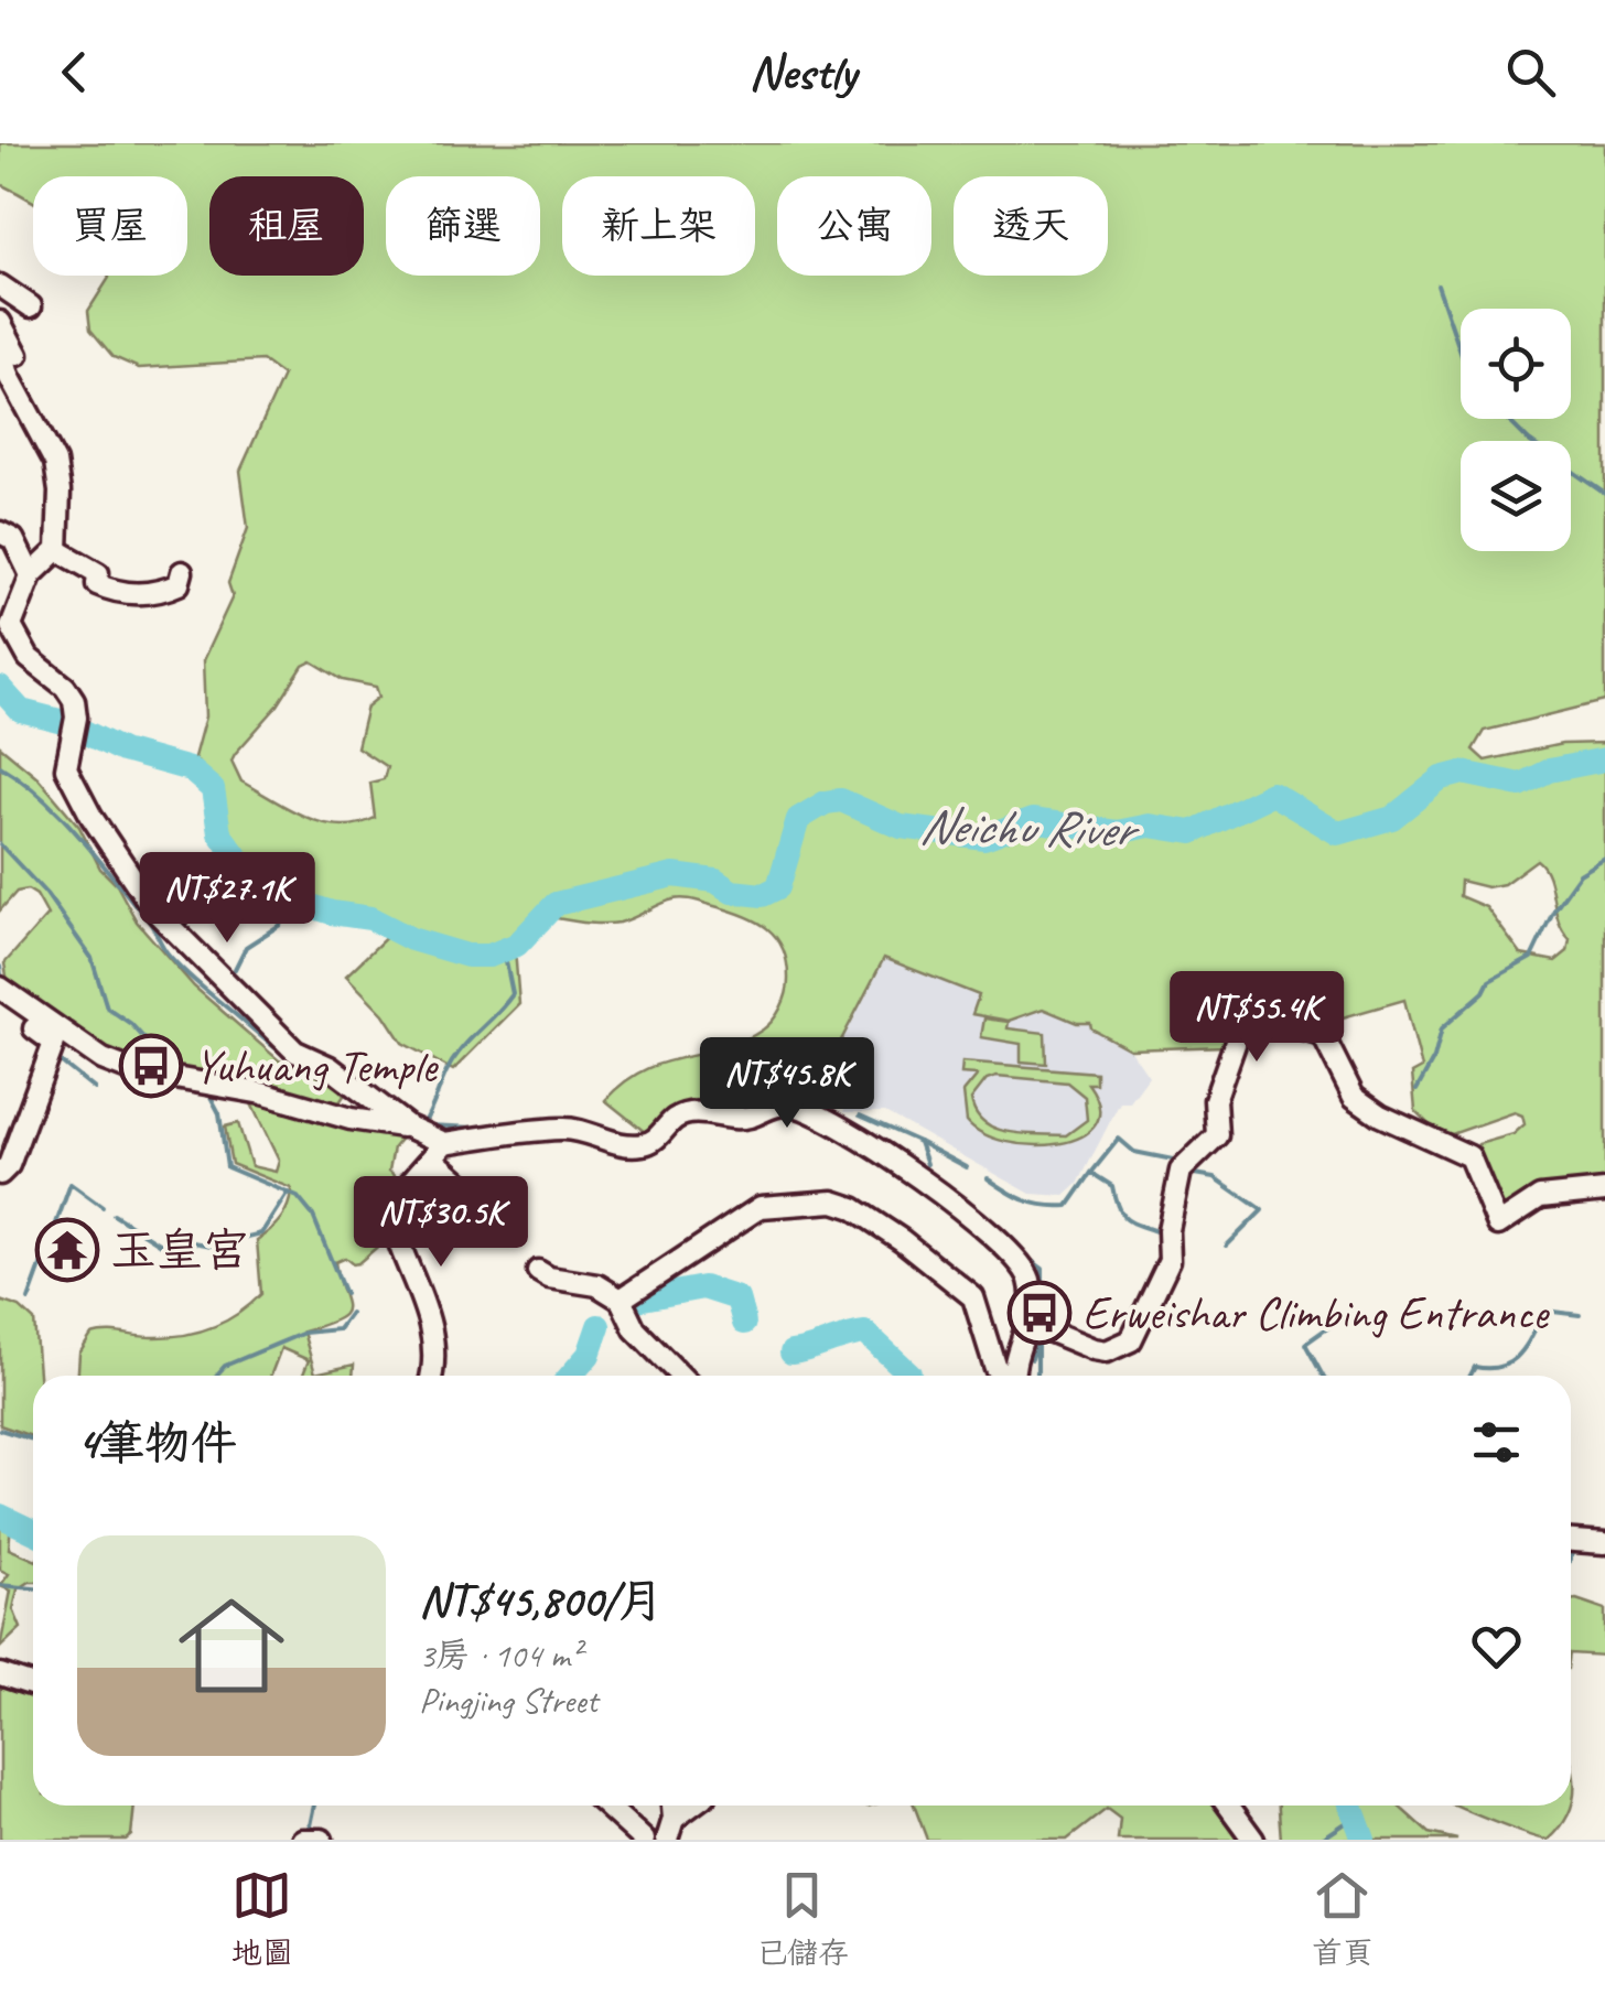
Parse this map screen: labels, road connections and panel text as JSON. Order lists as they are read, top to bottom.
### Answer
{
  "water": ["Neichu River"],
  "places": {
    "bus stop": ["Yuhuang Temple", "Erweishar Climbing Entrance"],
    "temple": ["玉皇宮"]
  },
  "page": {
    "header": "Nestly",
    "chip": [
      "買屋",
      "租屋",
      "篩選",
      "新上架",
      "公寓",
      "透天"
    ],
    "price": [
      "NT$27.1K",
      "NT$55.4K",
      "NT$45.8K",
      "NT$30.5K"
    ],
    "heading": "4筆物件",
    "list": [
      {
        "name": "NT$45,800/月",
        "note": "3房 · 104 m² · Pingjing Street"
      }
    ],
    "tabs": ["地圖", "已儲存", "首頁"]
  }
}
